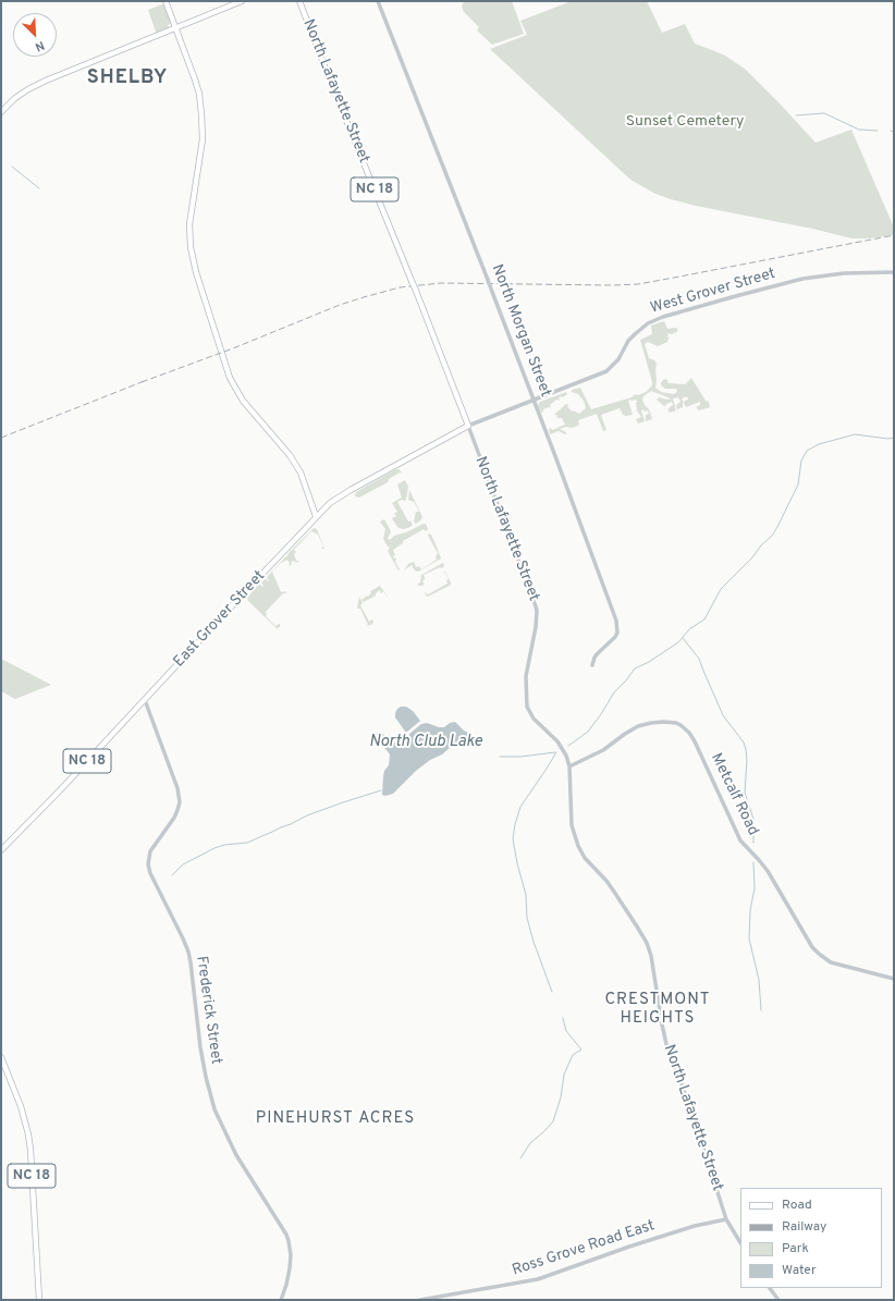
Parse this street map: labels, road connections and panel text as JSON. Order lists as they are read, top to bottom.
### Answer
{
  "streets": {
    "main road": ["North Lafayette Street", "NC 18", "East Grover Street"],
    "street": [
      "West Grover Street",
      "North Morgan Street",
      "Metcalf Road",
      "Frederick Street",
      "Ross Grove Road East"
    ]
  },
  "crossings": [
    ["North Lafayette Street", "West Grover Street"],
    ["North Lafayette Street", "East Grover Street"],
    ["North Lafayette Street", "Metcalf Road"],
    ["North Lafayette Street", "Ross Grove Road East"],
    ["West Grover Street", "North Morgan Street"],
    ["West Grover Street", "East Grover Street"],
    ["East Grover Street", "Frederick Street"]
  ],
  "districts": ["SHELBY", "CRESTMONT HEIGHTS", "PINEHURST ACRES"],
  "water": ["North Club Lake"],
  "parks": ["Sunset Cemetery"],
  "legend": [
    "Road",
    "Railway",
    "Park",
    "Water"
  ],
  "north": "bottom right"
}
